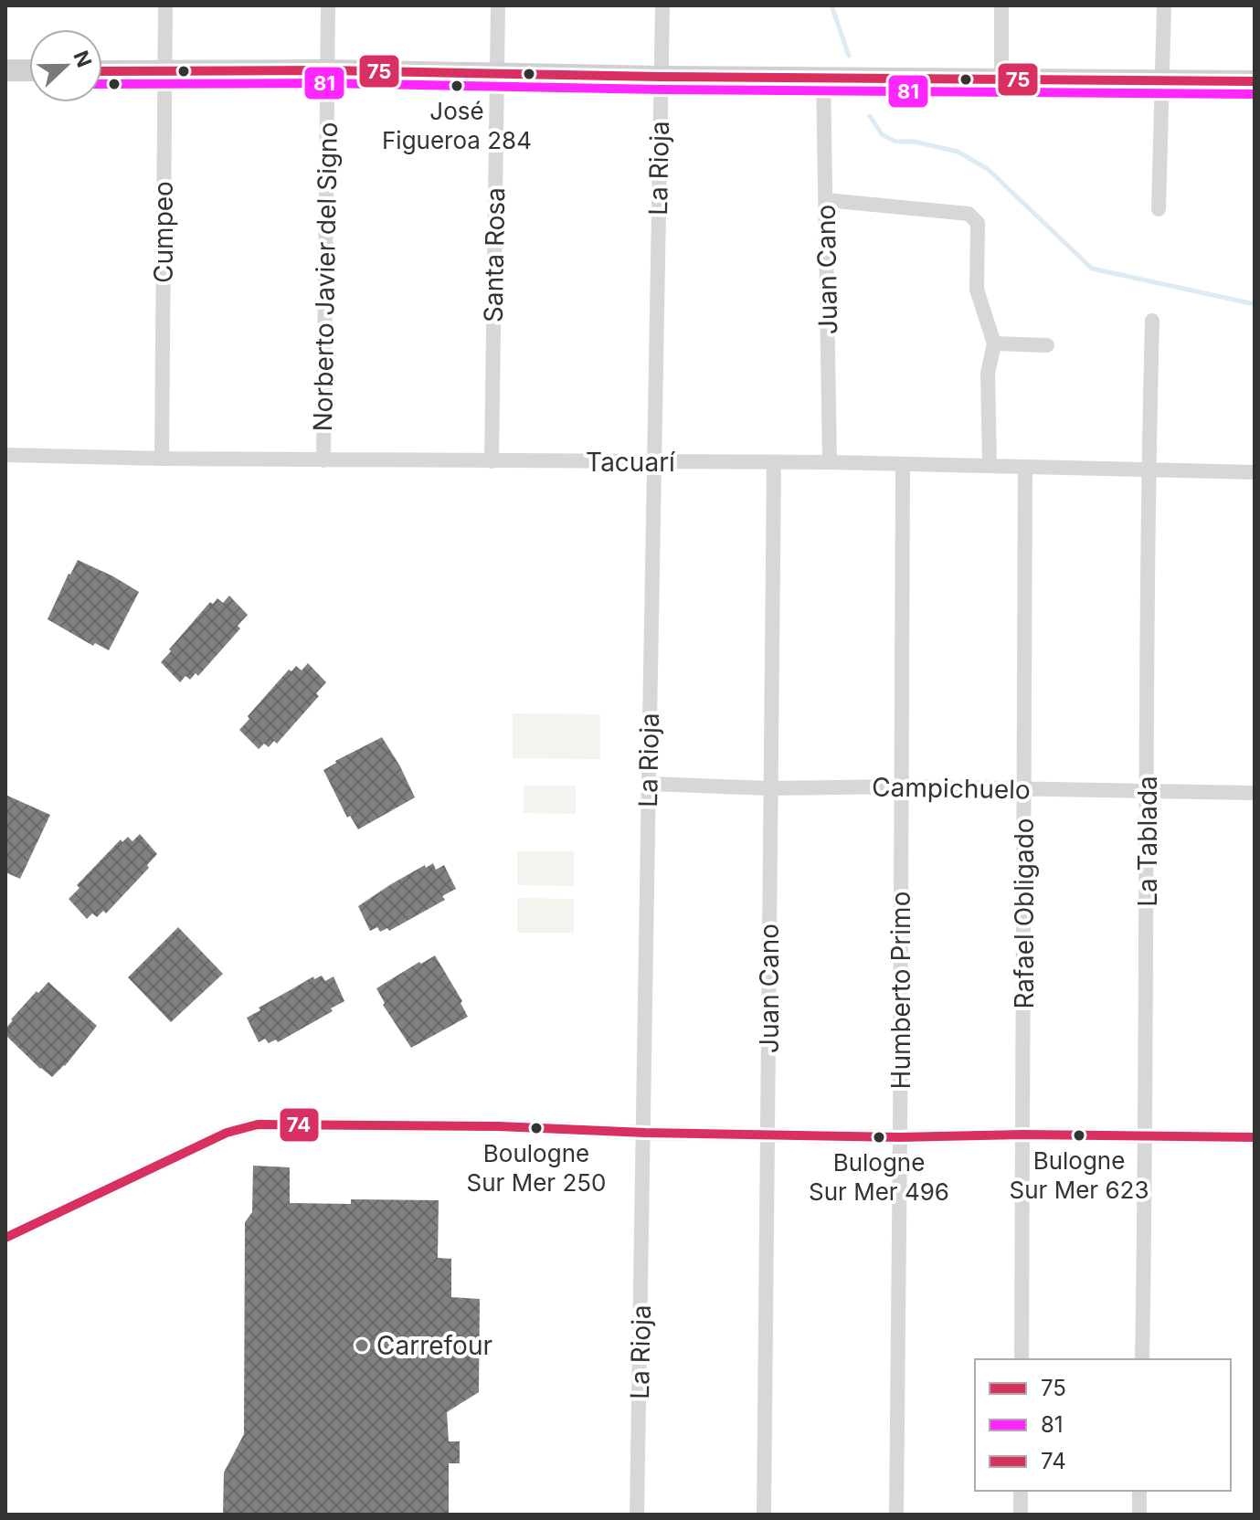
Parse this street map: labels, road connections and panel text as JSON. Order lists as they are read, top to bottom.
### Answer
{
  "streets": {
    "street": [
      "La Rioja",
      "Cumpeo",
      "Santa Rosa",
      "Juan Cano",
      "Norberto Javier del Signo",
      "Tacuarí",
      "Campichuelo",
      "La Tablada",
      "Rafael Obligado",
      "Humberto Primo"
    ]
  },
  "crossings": [
    ["La Rioja", "Tacuarí"],
    ["La Rioja", "Campichuelo"],
    ["Cumpeo", "Tacuarí"],
    ["Santa Rosa", "Tacuarí"],
    ["Juan Cano", "Tacuarí"],
    ["Juan Cano", "Campichuelo"],
    ["Norberto Javier del Signo", "Tacuarí"],
    ["Tacuarí", "La Tablada"],
    ["Tacuarí", "Rafael Obligado"],
    ["Tacuarí", "Humberto Primo"],
    ["Campichuelo", "La Tablada"],
    ["Campichuelo", "Rafael Obligado"],
    ["Campichuelo", "Humberto Primo"]
  ],
  "places": [
    "José Figueroa 284",
    "Boulogne Sur Mer 250",
    "Bulogne Sur Mer 623",
    "Bulogne Sur Mer 496",
    "Carrefour"
  ],
  "lines": ["transit line 75", "transit line 81", "transit line 74"],
  "legend": ["75", "81", "74"],
  "north": "right"
}
